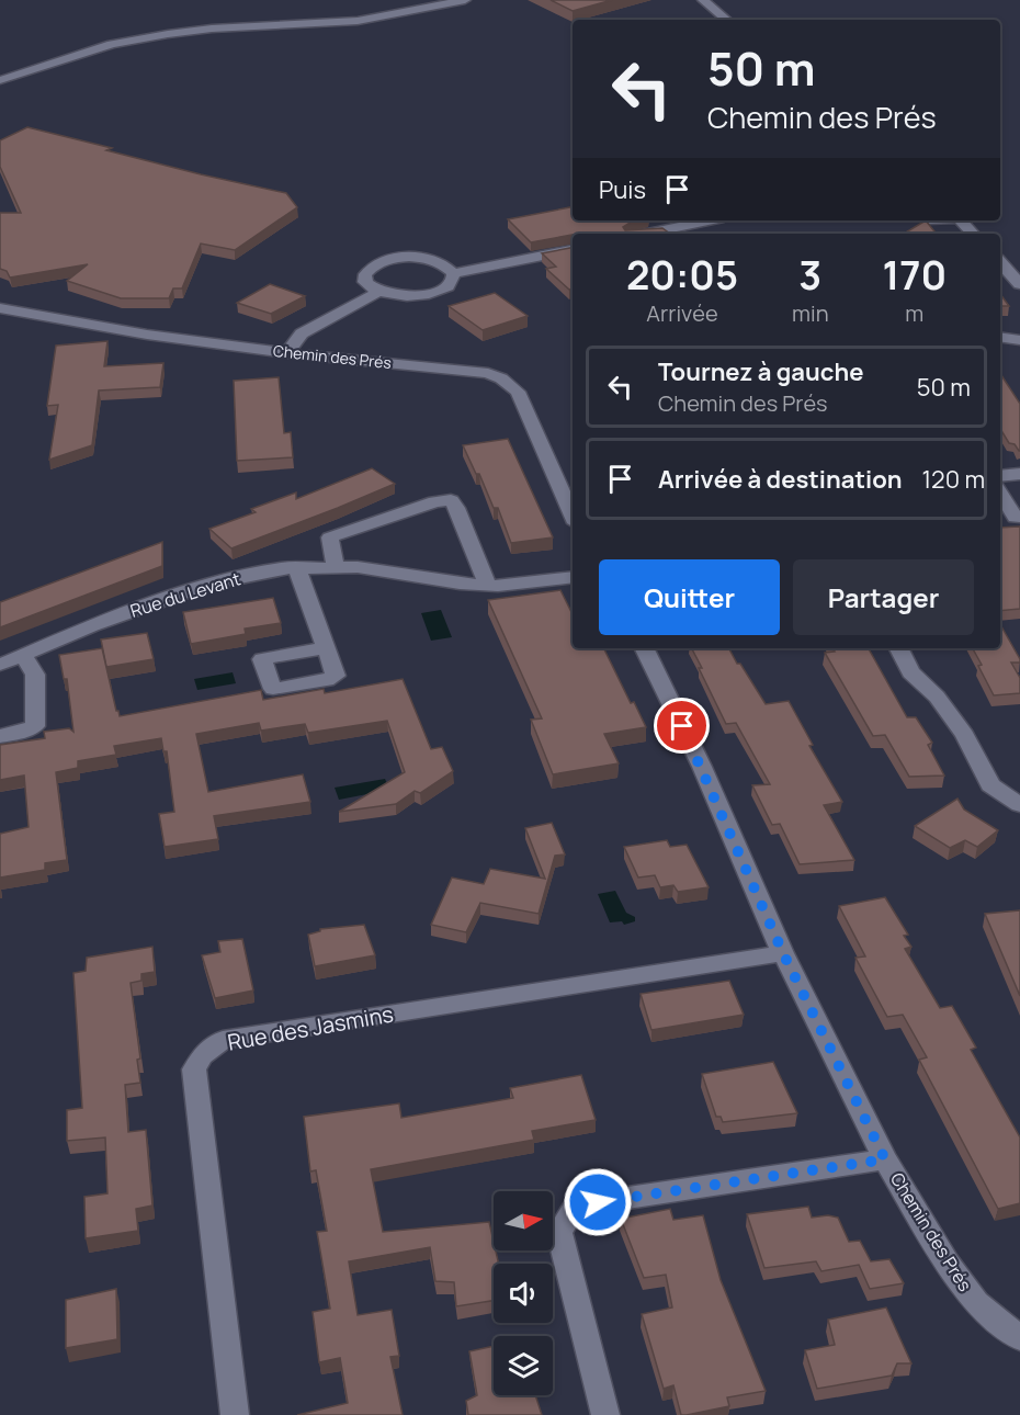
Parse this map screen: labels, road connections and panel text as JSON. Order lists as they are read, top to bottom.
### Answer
{
  "streets": {
    "street": ["Chemin des Prés", "Rue du Levant", "Rue des Jasmins"]
  },
  "crossings": [
    ["Chemin des Prés", "Rue des Jasmins"]
  ],
  "north": "right",
  "page": {
    "turn": ["50 m", "Chemin des Prés"],
    "then": "Puis",
    "eta": [
      "20:05",
      "Arrivée",
      "3",
      "min",
      "170",
      "m"
    ],
    "list": [
      {
        "name": "Tournez à gauche",
        "note": "Chemin des Prés",
        "value": "50 m"
      },
      {
        "name": "Arrivée à destination",
        "value": "120 m"
      }
    ],
    "buttons": ["Quitter", "Partager"]
  }
}
